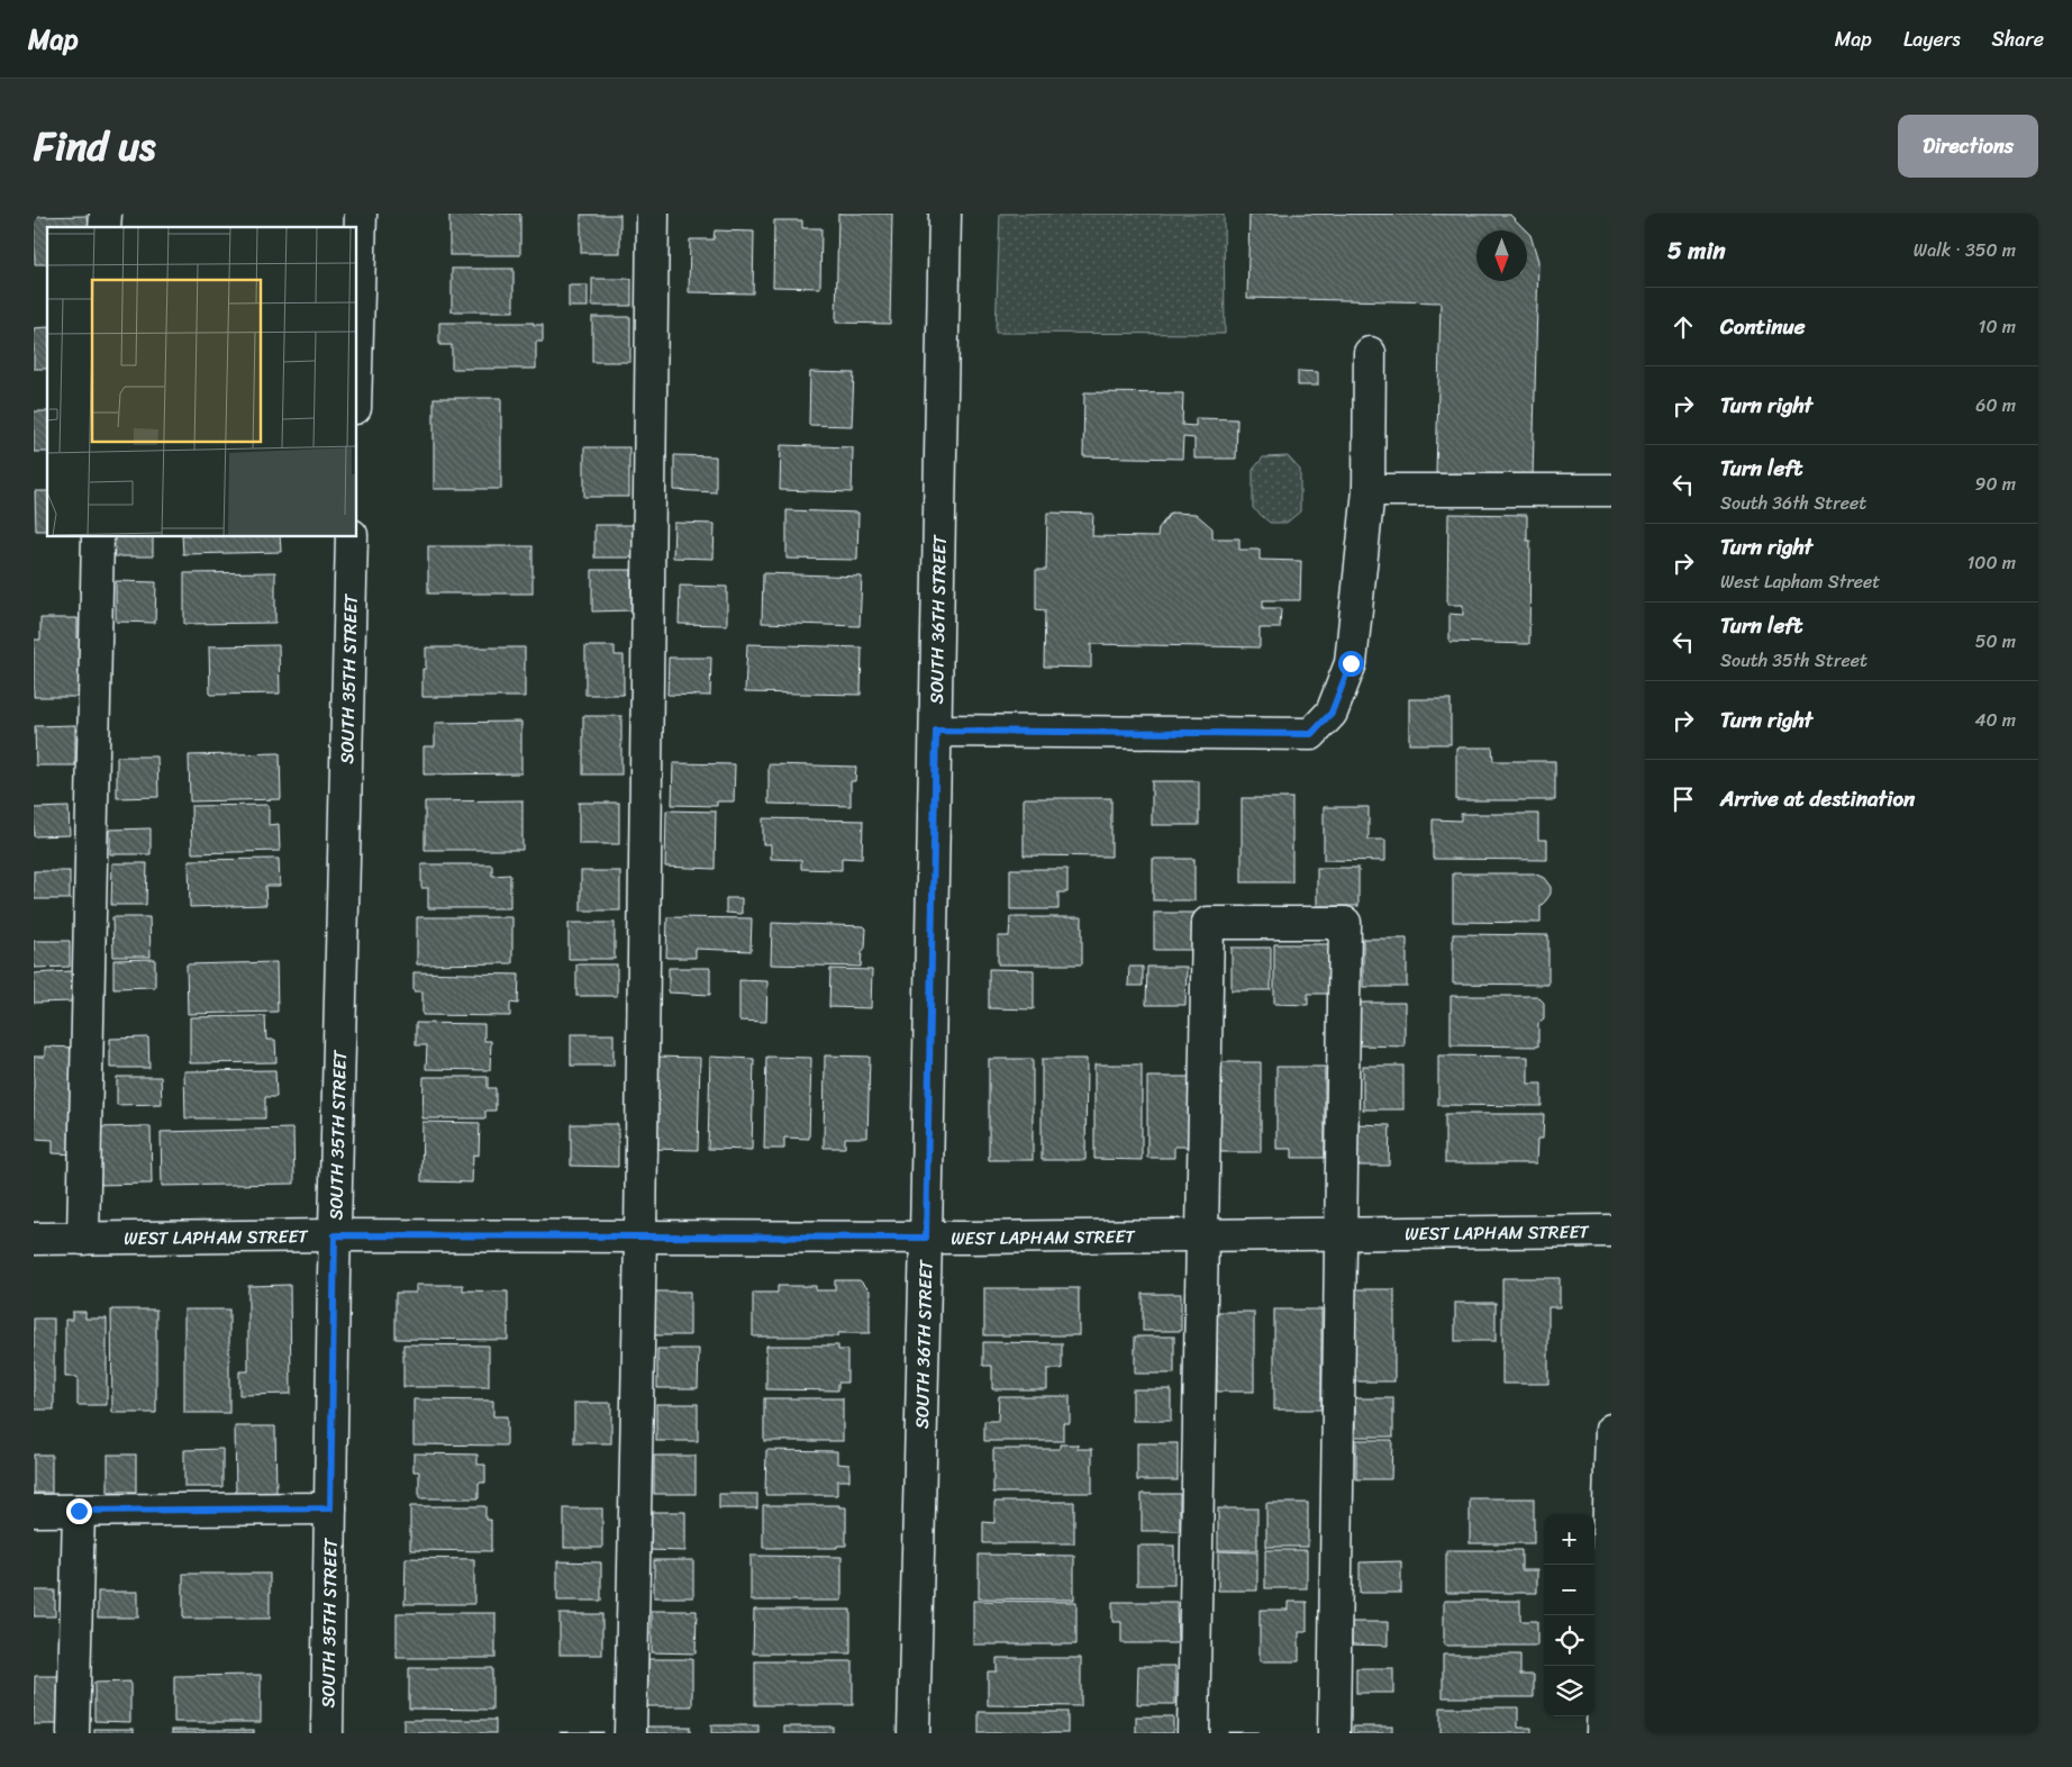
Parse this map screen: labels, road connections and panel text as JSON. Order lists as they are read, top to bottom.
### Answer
{
  "streets": {
    "street": ["SOUTH 36TH STREET", "SOUTH 35TH STREET", "WEST LAPHAM STREET"]
  },
  "crossings": [
    ["SOUTH 36TH STREET", "WEST LAPHAM STREET"],
    ["SOUTH 35TH STREET", "WEST LAPHAM STREET"]
  ],
  "north": "bottom",
  "page": {
    "header": "Map",
    "nav": ["Map", "Layers", "Share"],
    "title": "Find us",
    "buttons": "Directions",
    "heading": ["5 min", "Walk · 350 m"],
    "list": [
      ["Continue", "10 m"],
      ["Turn right", "60 m"],
      ["Turn left", "South 36th Street", "90 m"],
      ["Turn right", "West Lapham Street", "100 m"],
      ["Turn left", "South 35th Street", "50 m"],
      ["Turn right", "40 m"],
      "Arrive at destination"
    ],
    "map_buttons": ["+", "−"]
  }
}
